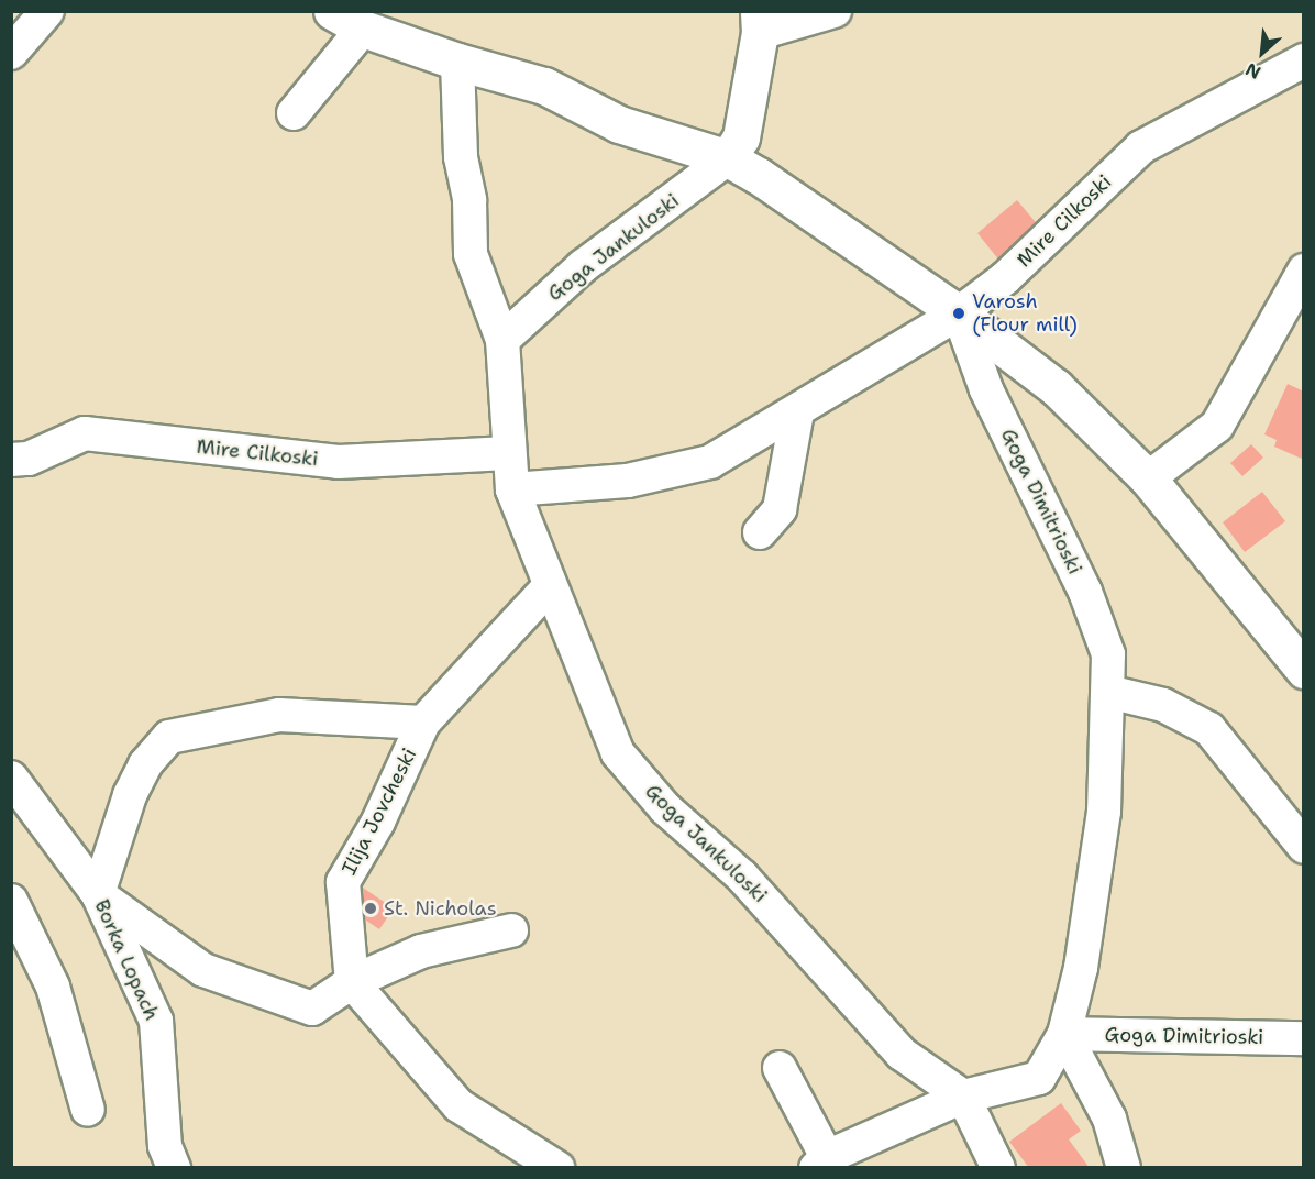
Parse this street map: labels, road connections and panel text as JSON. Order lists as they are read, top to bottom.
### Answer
{
  "streets": {
    "street": [
      "Mire Cilkoski",
      "Goga Jankuloski",
      "Goga Dimitrioski",
      "Ilija Jovcheski",
      "Borka Lopach"
    ]
  },
  "crossings": [
    ["Mire Cilkoski", "Goga Jankuloski"],
    ["Mire Cilkoski", "Goga Dimitrioski"],
    ["Goga Jankuloski", "Goga Dimitrioski"],
    ["Goga Jankuloski", "Ilija Jovcheski"],
    ["Ilija Jovcheski", "Borka Lopach"]
  ],
  "places": ["Varosh (Flour mill)", "St. Nicholas"],
  "north": "bottom left"
}
